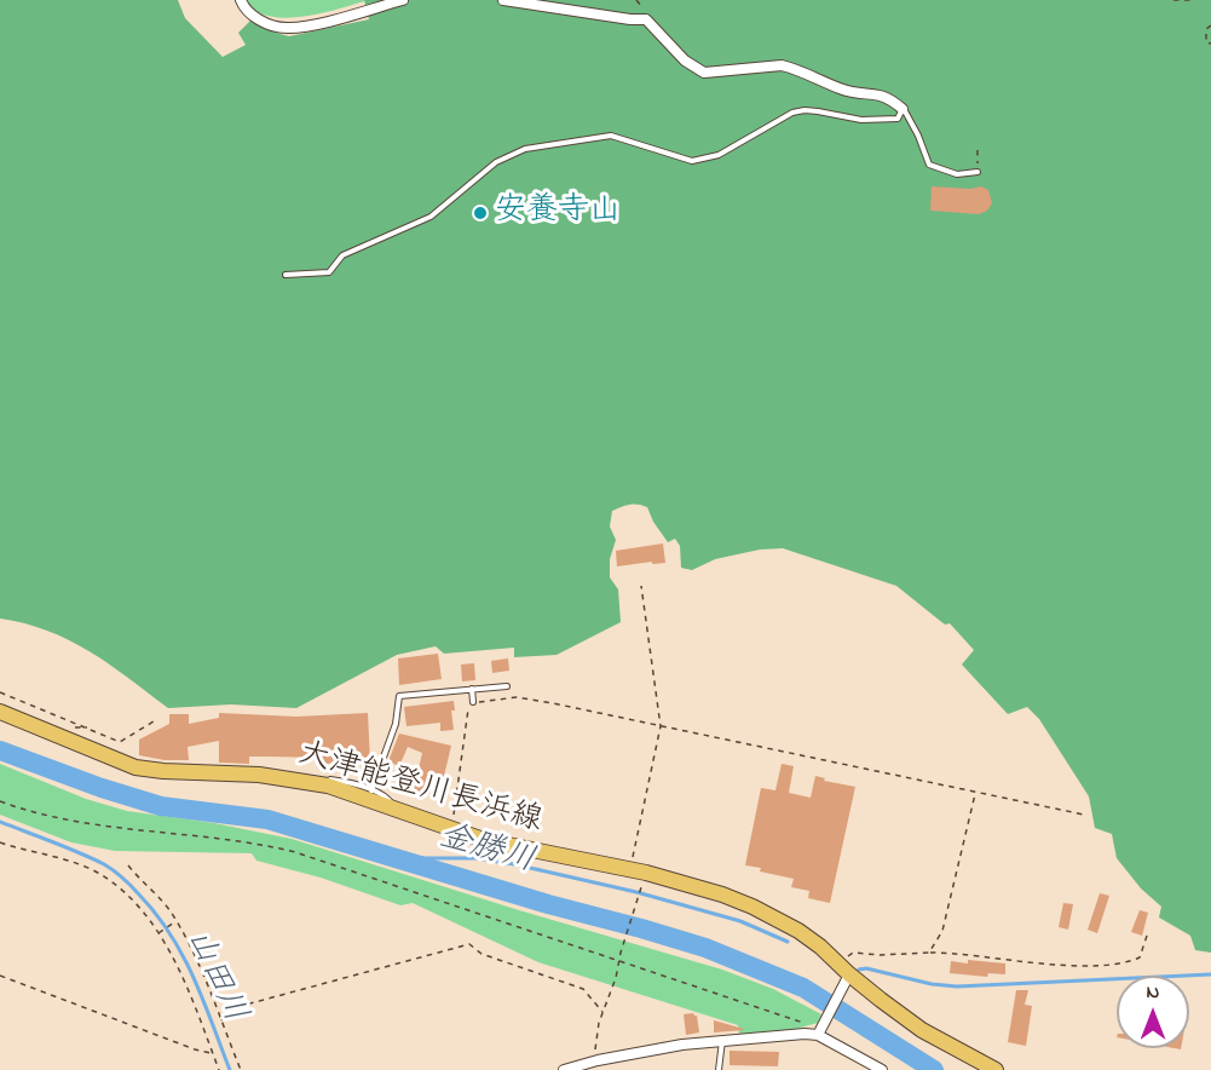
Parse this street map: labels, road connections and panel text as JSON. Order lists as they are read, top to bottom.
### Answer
{
  "streets": {
    "main road": ["大津能登川長浜線"]
  },
  "water": ["金勝川", "山田川"],
  "places": ["安養寺山"],
  "north": "top"
}
